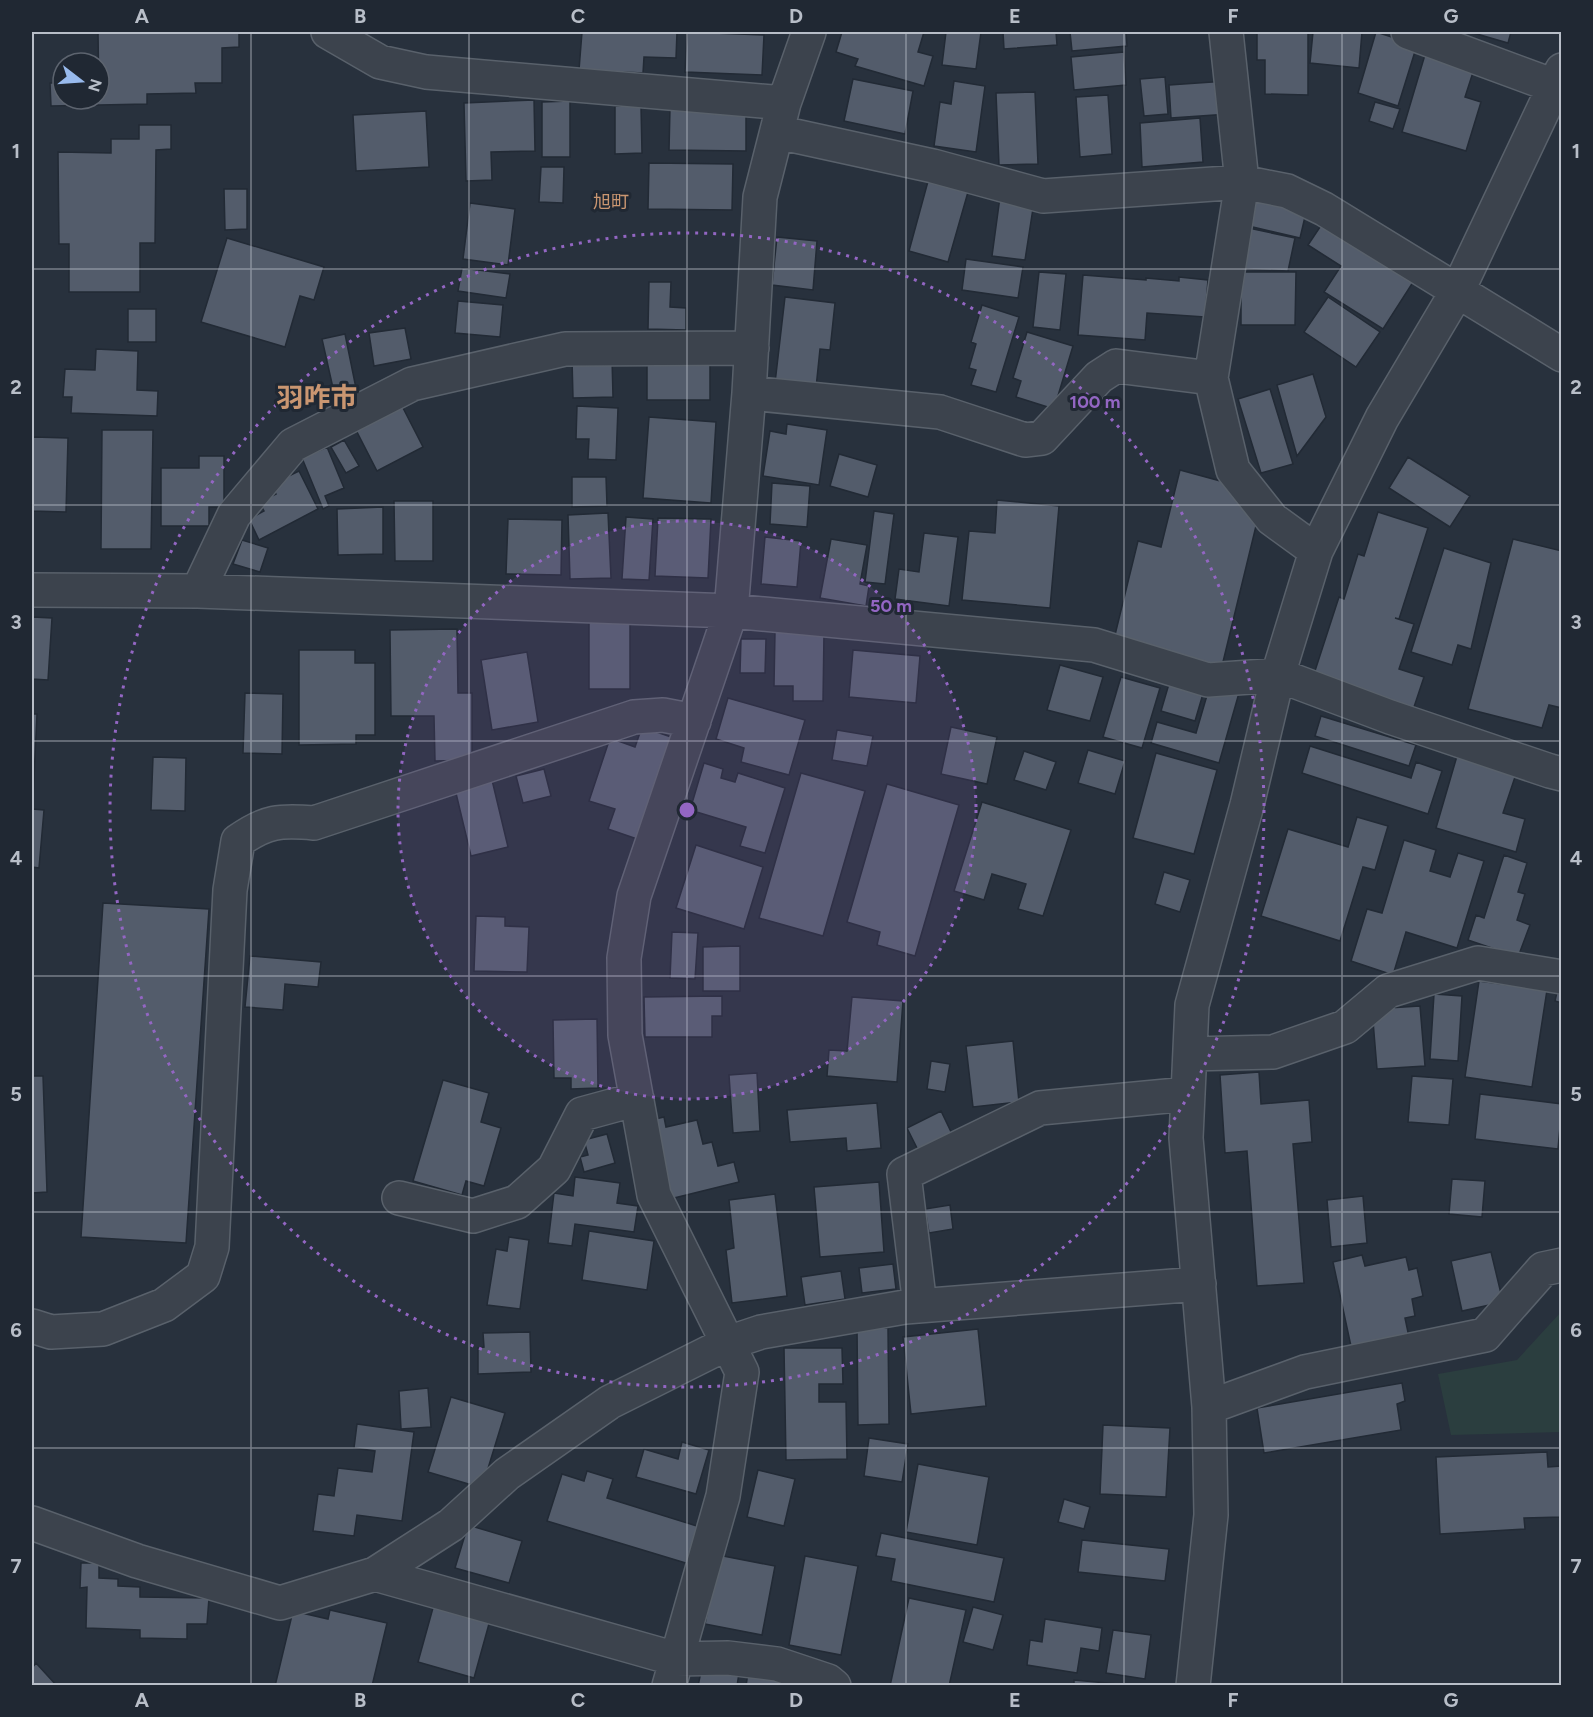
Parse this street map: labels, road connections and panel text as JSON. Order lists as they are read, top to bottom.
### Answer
{
  "districts": ["旭町", "羽咋市"],
  "north": "right",
  "grid": {
    "columns": [
      "A",
      "B",
      "C",
      "D",
      "E",
      "F",
      "G"
    ],
    "rows": [
      "1",
      "2",
      "3",
      "4",
      "5",
      "6",
      "7"
    ]
  },
  "rings": ["100 m", "50 m"]
}
